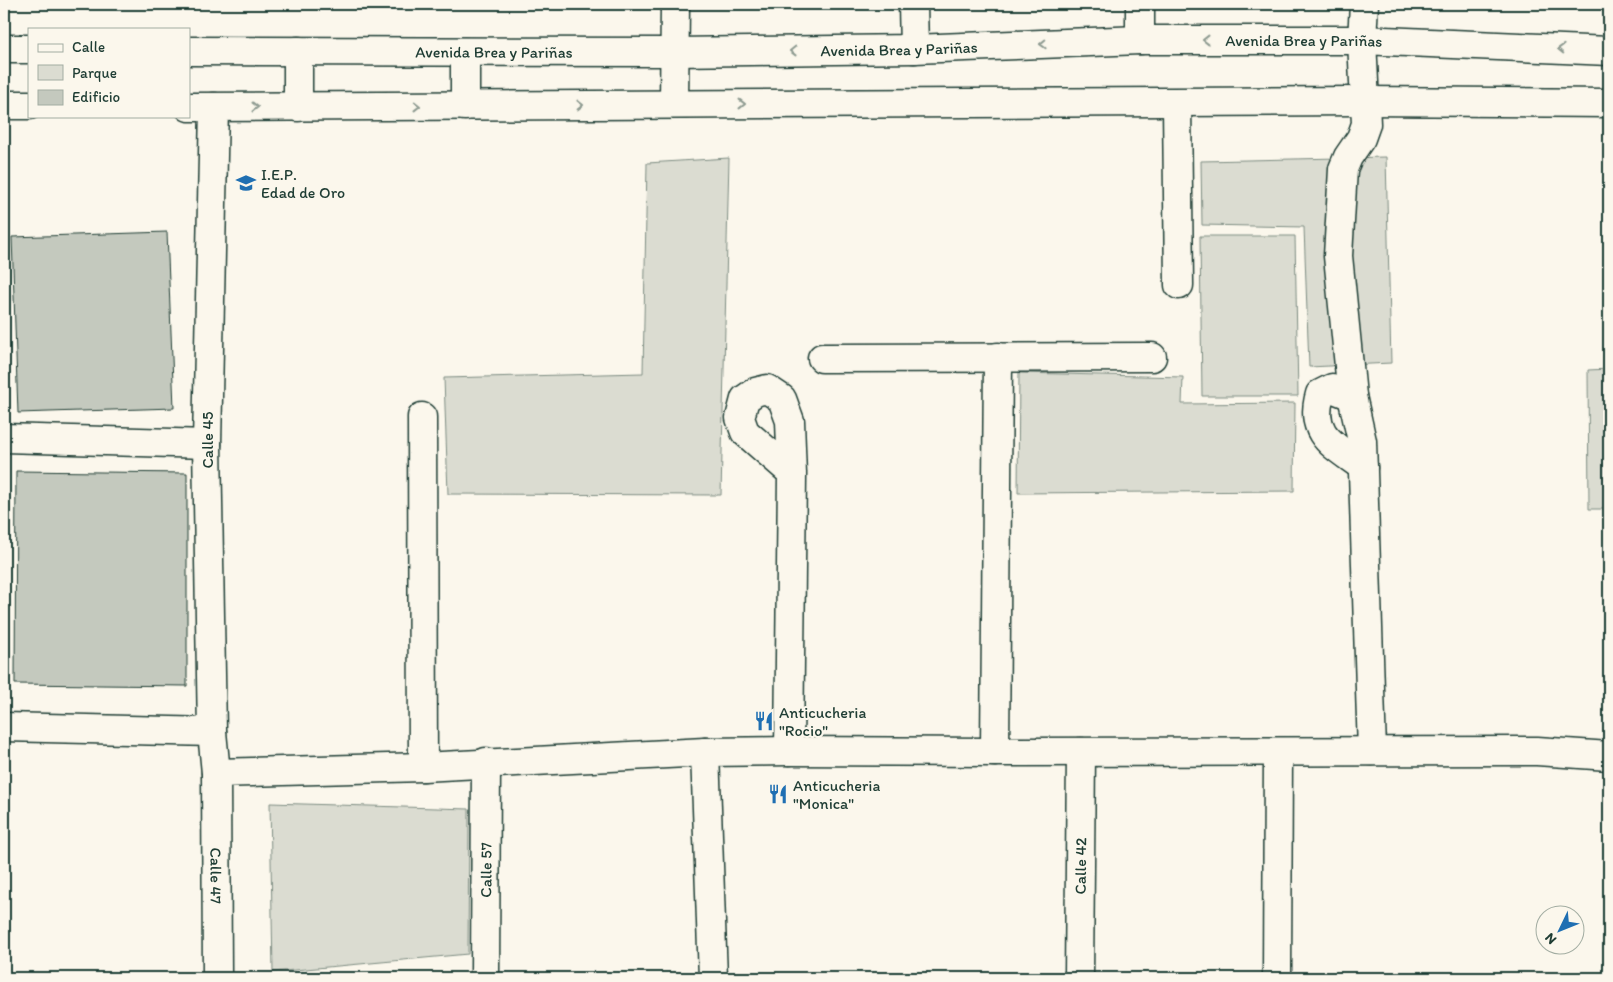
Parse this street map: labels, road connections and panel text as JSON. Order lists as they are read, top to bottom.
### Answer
{
  "streets": {
    "street": [
      "Avenida Brea y Pariñas",
      "Calle 45",
      "Calle 42",
      "Calle 57",
      "Calle 47"
    ]
  },
  "crossings": [
    ["Calle 45", "Calle 47"]
  ],
  "places": {
    "school or university": ["I.E.P. Edad de Oro"],
    "restaurant": ["Anticucheria \"Rocio\"", "Anticucheria \"Monica\""]
  },
  "legend": ["Calle", "Parque", "Edificio"],
  "north": "bottom left"
}
